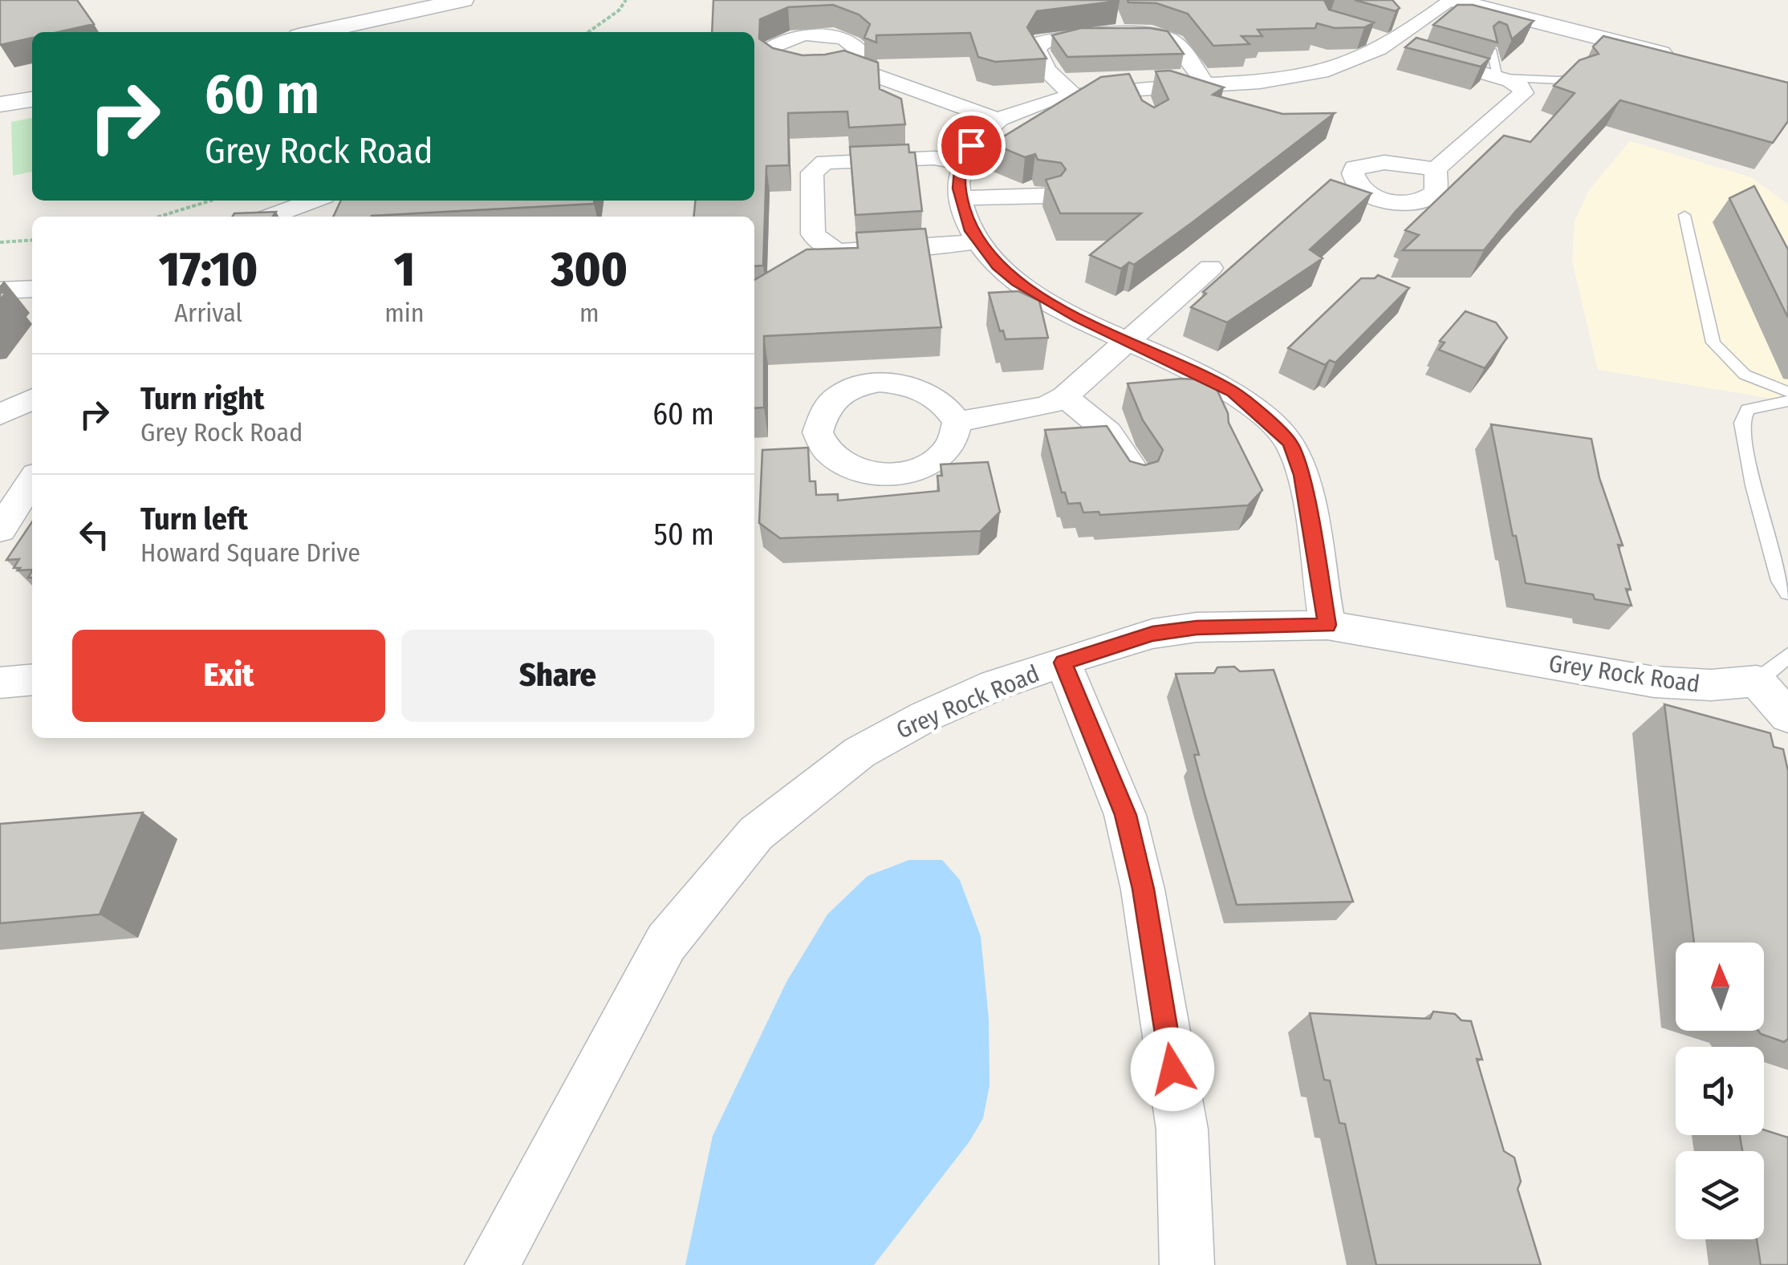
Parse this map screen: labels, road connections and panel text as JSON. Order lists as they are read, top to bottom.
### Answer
{
  "streets": {
    "street": ["Grey Rock Road"]
  },
  "north": "top",
  "page": {
    "turn": ["60 m", "Grey Rock Road"],
    "eta": [
      "17:10",
      "Arrival",
      "1",
      "min",
      "300",
      "m"
    ],
    "list": [
      {
        "name": "Turn right",
        "note": "Grey Rock Road",
        "value": "60 m"
      },
      {
        "name": "Turn left",
        "note": "Howard Square Drive",
        "value": "50 m"
      }
    ],
    "buttons": ["Exit", "Share"]
  }
}
